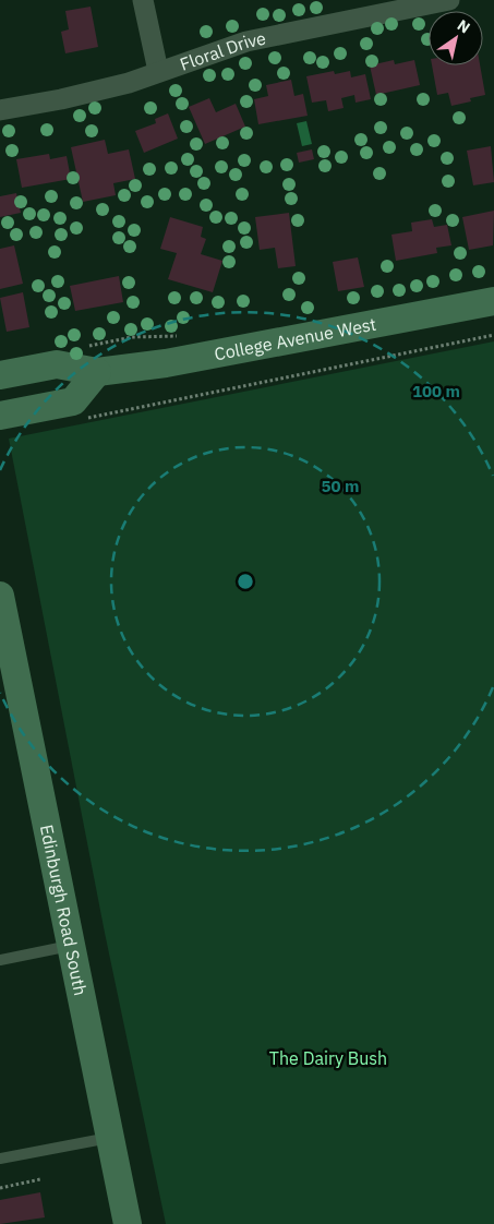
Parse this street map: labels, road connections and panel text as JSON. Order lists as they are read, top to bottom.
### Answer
{
  "streets": {
    "main road": ["College Avenue West", "Edinburgh Road South"],
    "street": ["Floral Drive"]
  },
  "parks": ["The Dairy Bush"],
  "north": "top right",
  "rings": ["100 m", "50 m"]
}
